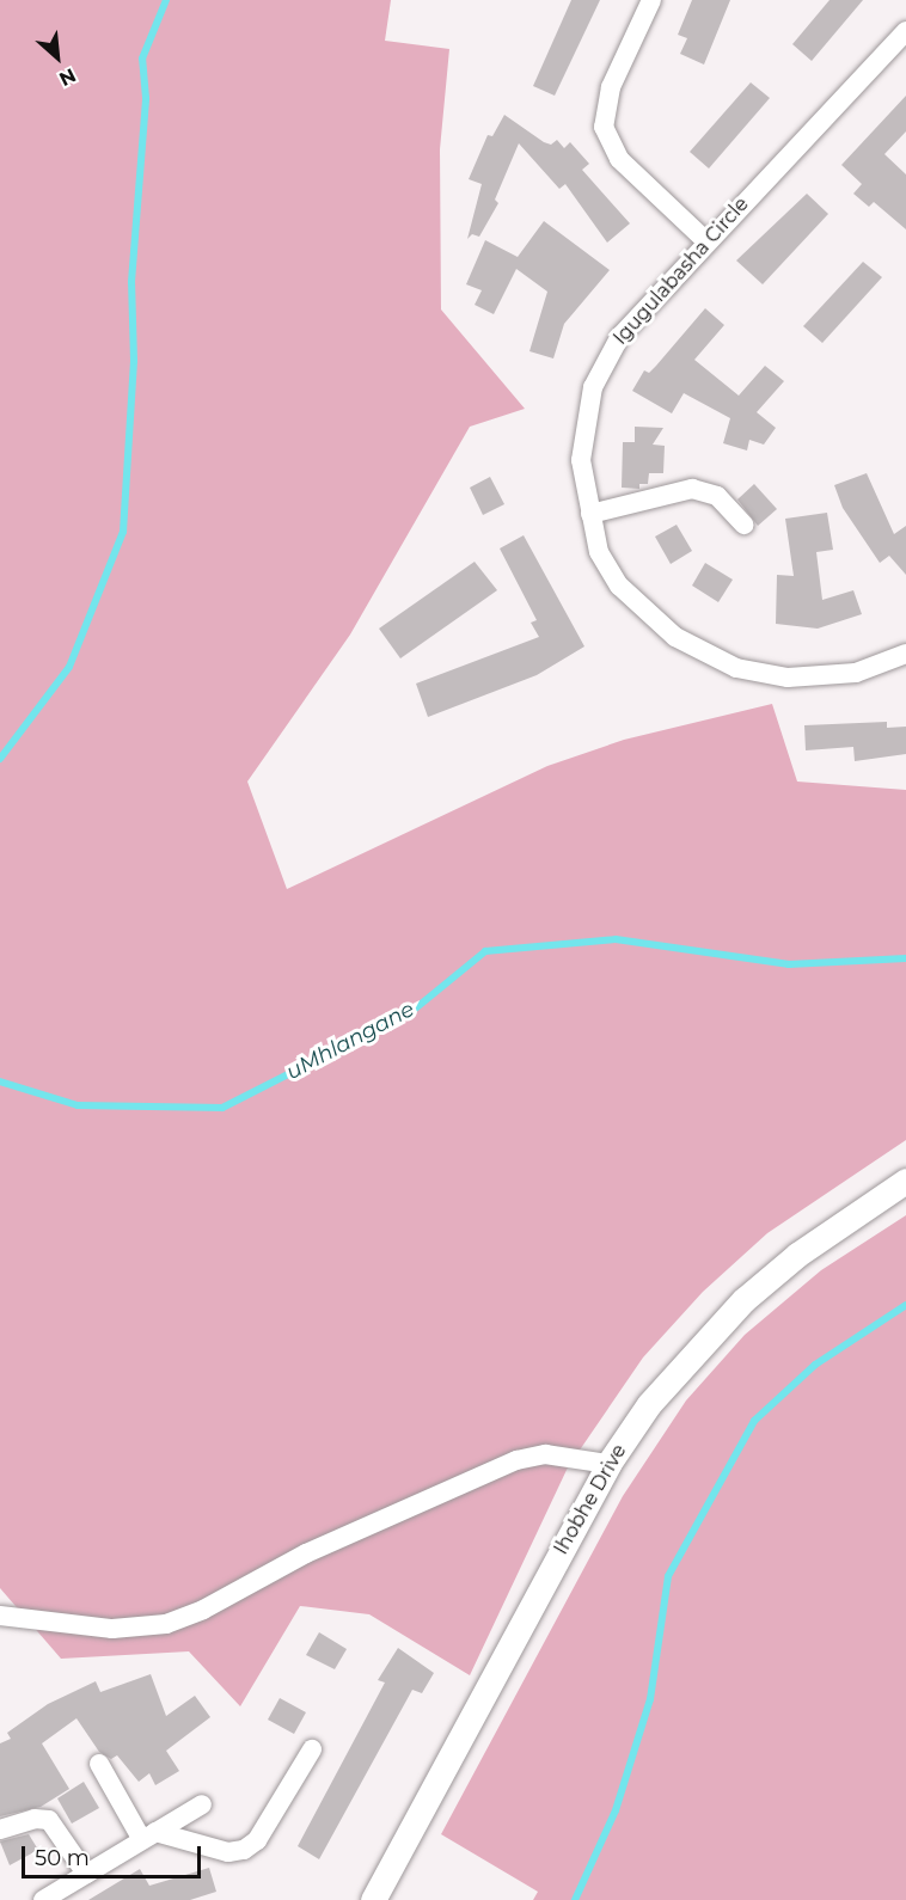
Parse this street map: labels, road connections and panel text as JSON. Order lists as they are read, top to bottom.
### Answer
{
  "streets": {
    "street": ["Igugulabasha Circle", "Ihobhe Drive"]
  },
  "water": ["uMhlangane"],
  "scale_bar": "50 m",
  "north": "bottom right"
}
